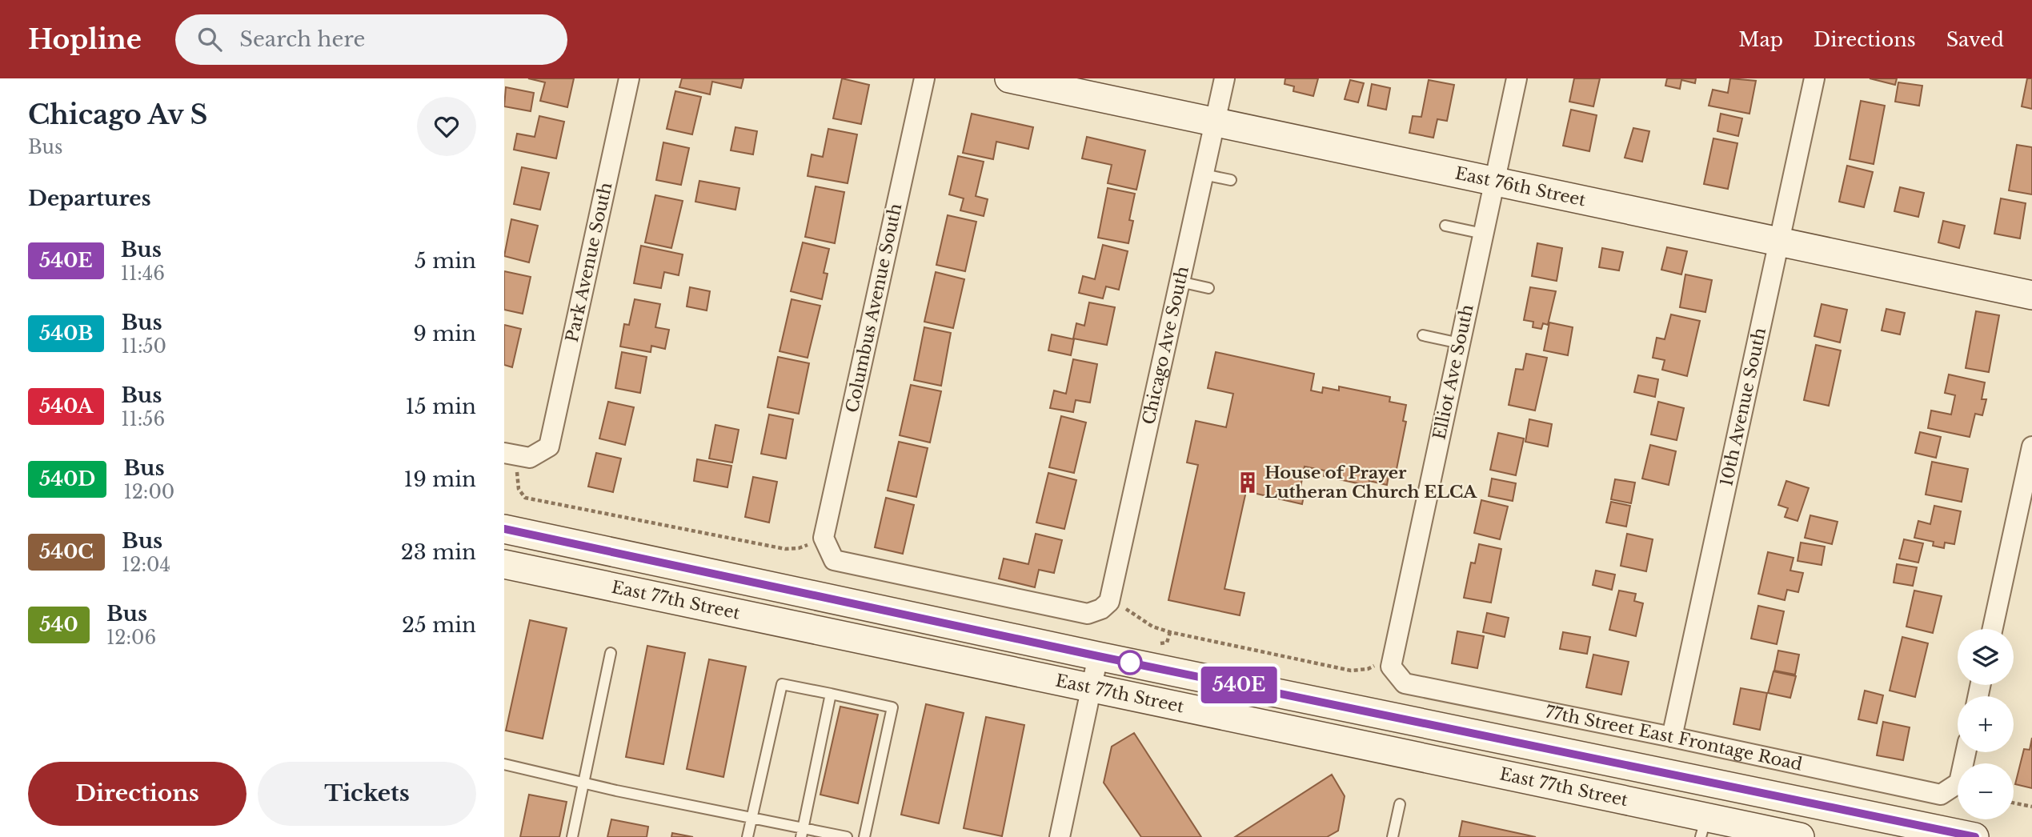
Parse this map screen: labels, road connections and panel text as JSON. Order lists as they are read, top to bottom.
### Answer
{
  "streets": {
    "street": [
      "East 76th Street",
      "Park Avenue South",
      "Columbus Avenue South",
      "Chicago Ave South",
      "Elliot Ave South",
      "10th Avenue South",
      "East 77th Street",
      "77th Street East Frontage Road"
    ]
  },
  "crossings": [
    ["East 76th Street", "Chicago Ave South"],
    ["East 76th Street", "Elliot Ave South"],
    ["East 76th Street", "10th Avenue South"],
    ["Elliot Ave South", "77th Street East Frontage Road"],
    ["10th Avenue South", "77th Street East Frontage Road"]
  ],
  "places": {
    "building": ["House of Prayer Lutheran Church ELCA"]
  },
  "lines": ["bus line 540E"],
  "page": {
    "header": "Hopline",
    "search": "Search here",
    "nav": ["Map", "Directions", "Saved"],
    "heading": [
      ["Chicago Av S", "Bus"],
      "Departures"
    ],
    "on_map": "540E",
    "list": [
      {
        "mark": "540E",
        "name": "Bus",
        "note": "11:46",
        "value": "5 min"
      },
      {
        "mark": "540B",
        "name": "Bus",
        "note": "11:50",
        "value": "9 min"
      },
      {
        "mark": "540A",
        "name": "Bus",
        "note": "11:56",
        "value": "15 min"
      },
      {
        "mark": "540D",
        "name": "Bus",
        "note": "12:00",
        "value": "19 min"
      },
      {
        "mark": "540C",
        "name": "Bus",
        "note": "12:04",
        "value": "23 min"
      },
      {
        "mark": "540",
        "name": "Bus",
        "note": "12:06",
        "value": "25 min"
      }
    ],
    "map_buttons": ["+", "−"],
    "buttons": ["Directions", "Tickets"]
  }
}
